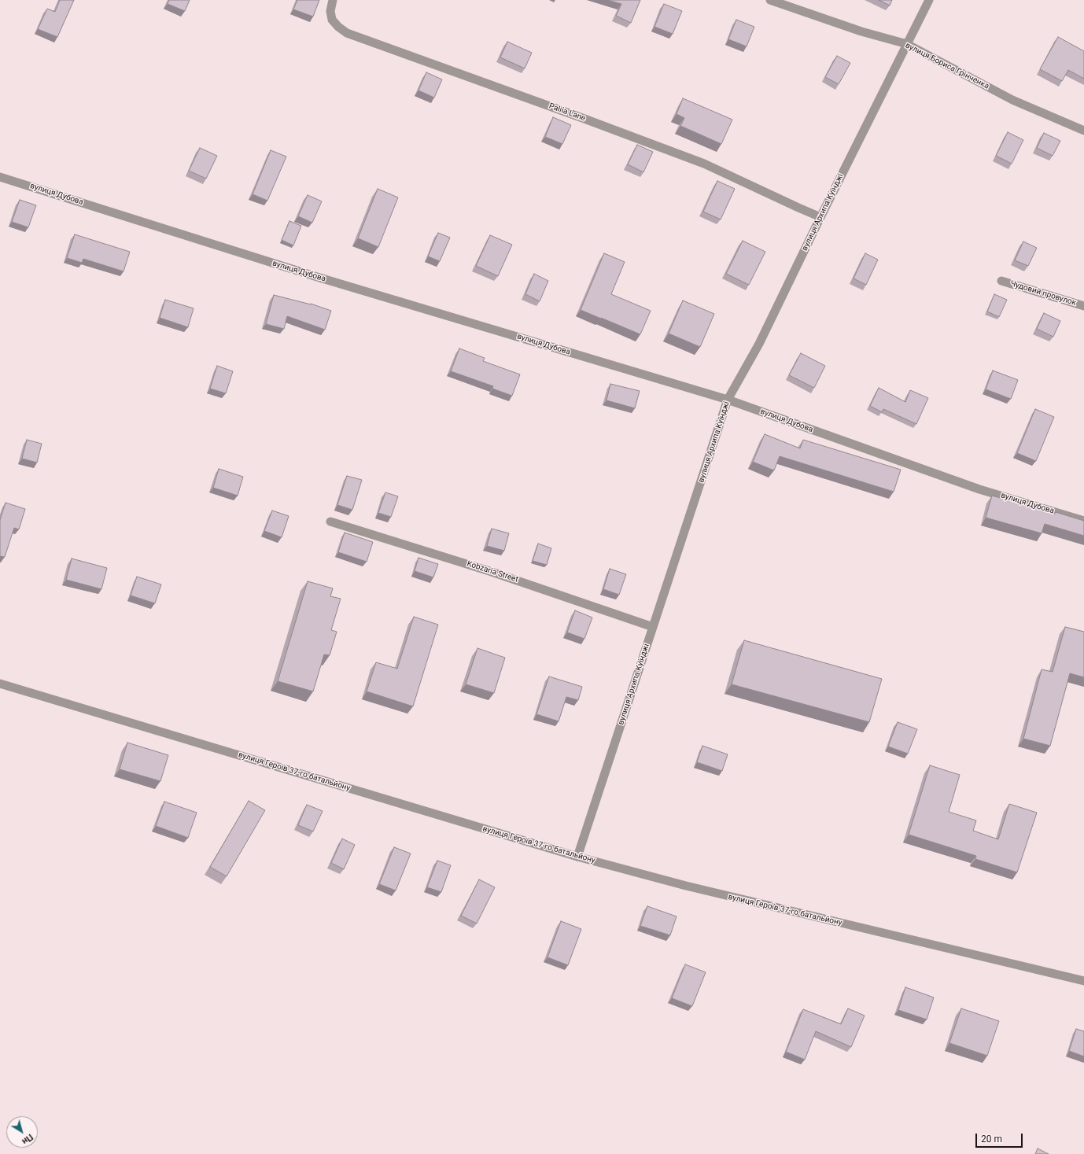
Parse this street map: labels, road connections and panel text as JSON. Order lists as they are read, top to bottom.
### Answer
{
  "streets": {
    "street": [
      "вулиця Бориса Грінченка",
      "Paliia Lane",
      "вулиця Дубова",
      "вулиця Архипа Куїнджі",
      "Чудовий провулок",
      "Kobzaria Street",
      "вулиця Героїв 37-го батальйону"
    ]
  },
  "crossings": [
    ["вулиця Бориса Грінченка", "вулиця Архипа Куїнджі"],
    ["Paliia Lane", "вулиця Архипа Куїнджі"],
    ["вулиця Дубова", "вулиця Архипа Куїнджі"],
    ["вулиця Архипа Куїнджі", "Kobzaria Street"],
    ["вулиця Архипа Куїнджі", "вулиця Героїв 37-го батальйону"]
  ],
  "scale_bar": "20 m",
  "north": "bottom right"
}
